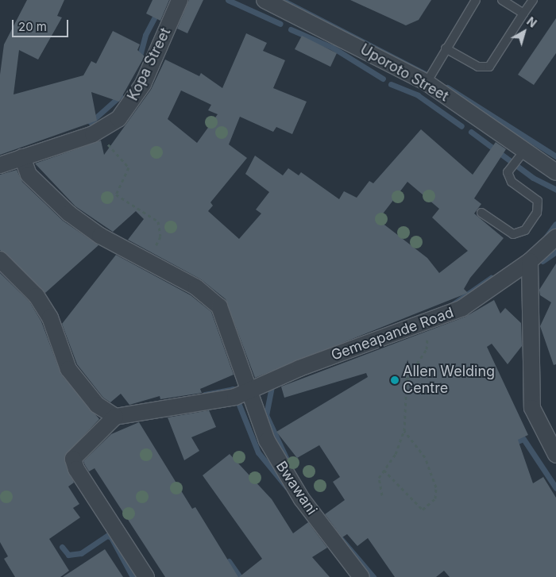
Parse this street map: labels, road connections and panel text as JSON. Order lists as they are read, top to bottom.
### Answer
{
  "streets": {
    "street": [
      "Kopa Street",
      "Uporoto Street",
      "Gemeapande Road",
      "Bwawani"
    ]
  },
  "crossings": [
    ["Kopa Street", "Bwawani"],
    ["Gemeapande Road", "Bwawani"]
  ],
  "places": ["Allen Welding Centre"],
  "scale_bar": "20 m",
  "north": "top right"
}
